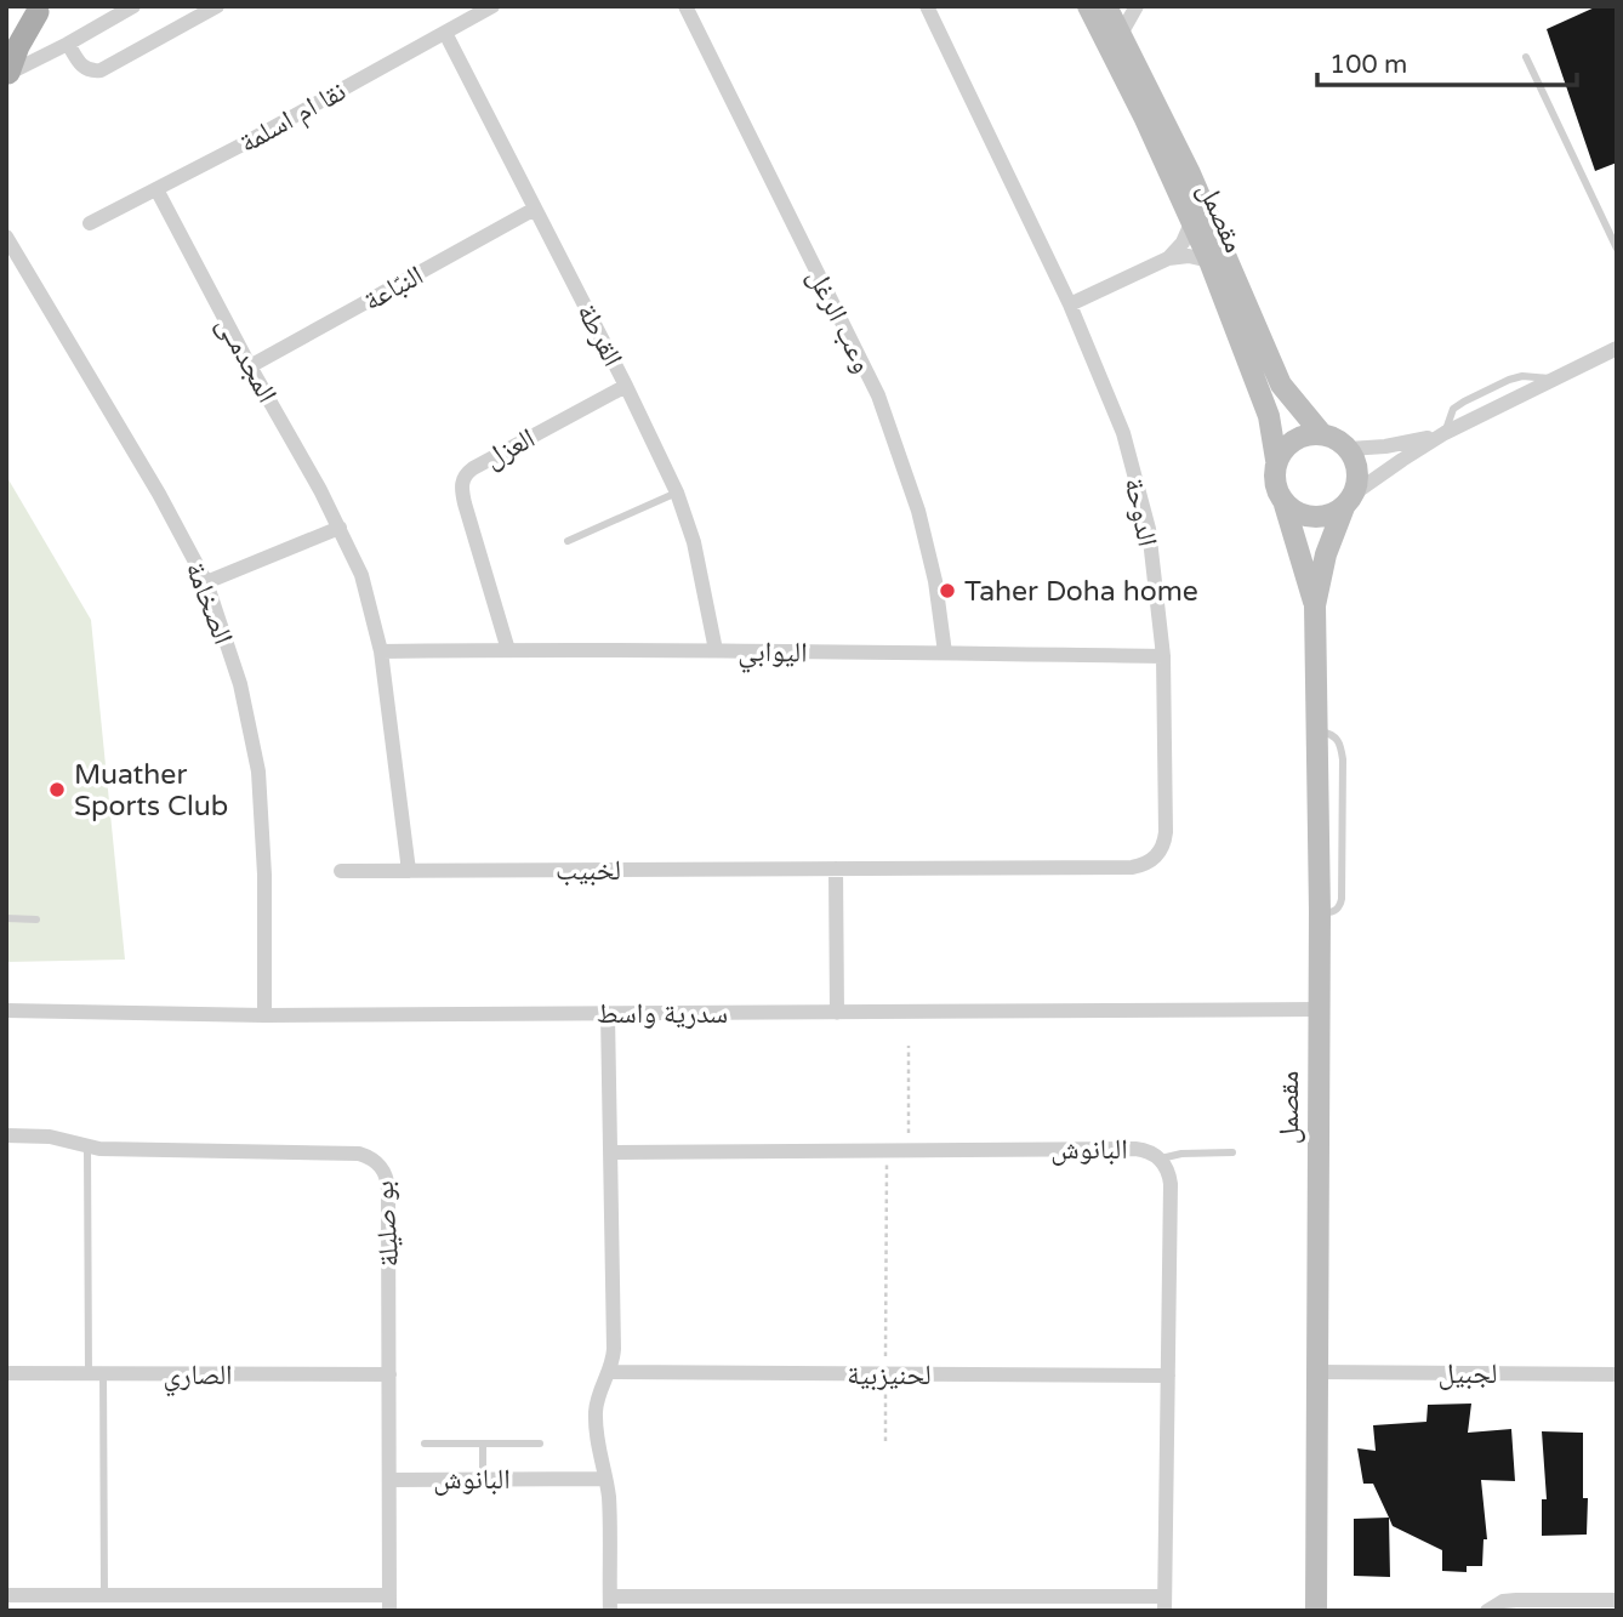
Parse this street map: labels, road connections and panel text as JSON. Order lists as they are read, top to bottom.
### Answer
{
  "streets": {
    "street": [
      "نقا ام اسلمة",
      "مقصمل",
      "النبّاعة",
      "وعب الرغل",
      "القرطة",
      "المجدمـى",
      "العزل",
      "الدوحة",
      "الصخامة",
      "اليوابي",
      "لخبيب",
      "سدرية واسط",
      "البانوش",
      "بو صليلة",
      "لجبيل",
      "الصاري",
      "لحنيزبية"
    ]
  },
  "crossings": [
    ["نقا ام اسلمة", "القرطة"],
    ["نقا ام اسلمة", "المجدمـى"],
    ["مقصمل", "سدرية واسط"],
    ["مقصمل", "لجبيل"],
    ["النبّاعة", "القرطة"],
    ["النبّاعة", "المجدمـى"],
    ["وعب الرغل", "اليوابي"],
    ["القرطة", "العزل"],
    ["القرطة", "اليوابي"],
    ["المجدمـى", "اليوابي"],
    ["المجدمـى", "لخبيب"],
    ["العزل", "اليوابي"],
    ["الدوحة", "اليوابي"],
    ["الدوحة", "لخبيب"],
    ["الصخامة", "سدرية واسط"],
    ["البانوش", "بو صليلة"],
    ["البانوش", "لحنيزبية"],
    ["بو صليلة", "الصاري"]
  ],
  "places": ["Taher Doha home", "Muather Sports Club"],
  "scale_bar": "100 m"
}
